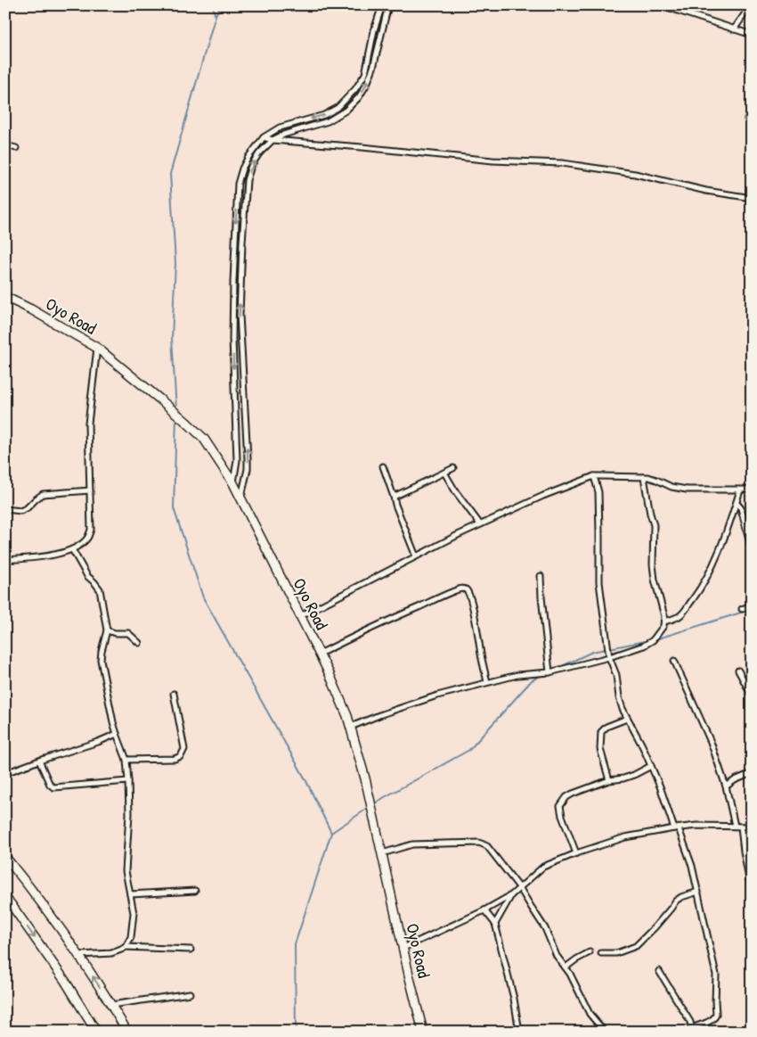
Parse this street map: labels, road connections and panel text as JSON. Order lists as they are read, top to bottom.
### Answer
{
  "streets": {
    "highway": ["Oyo Road"]
  }
}
